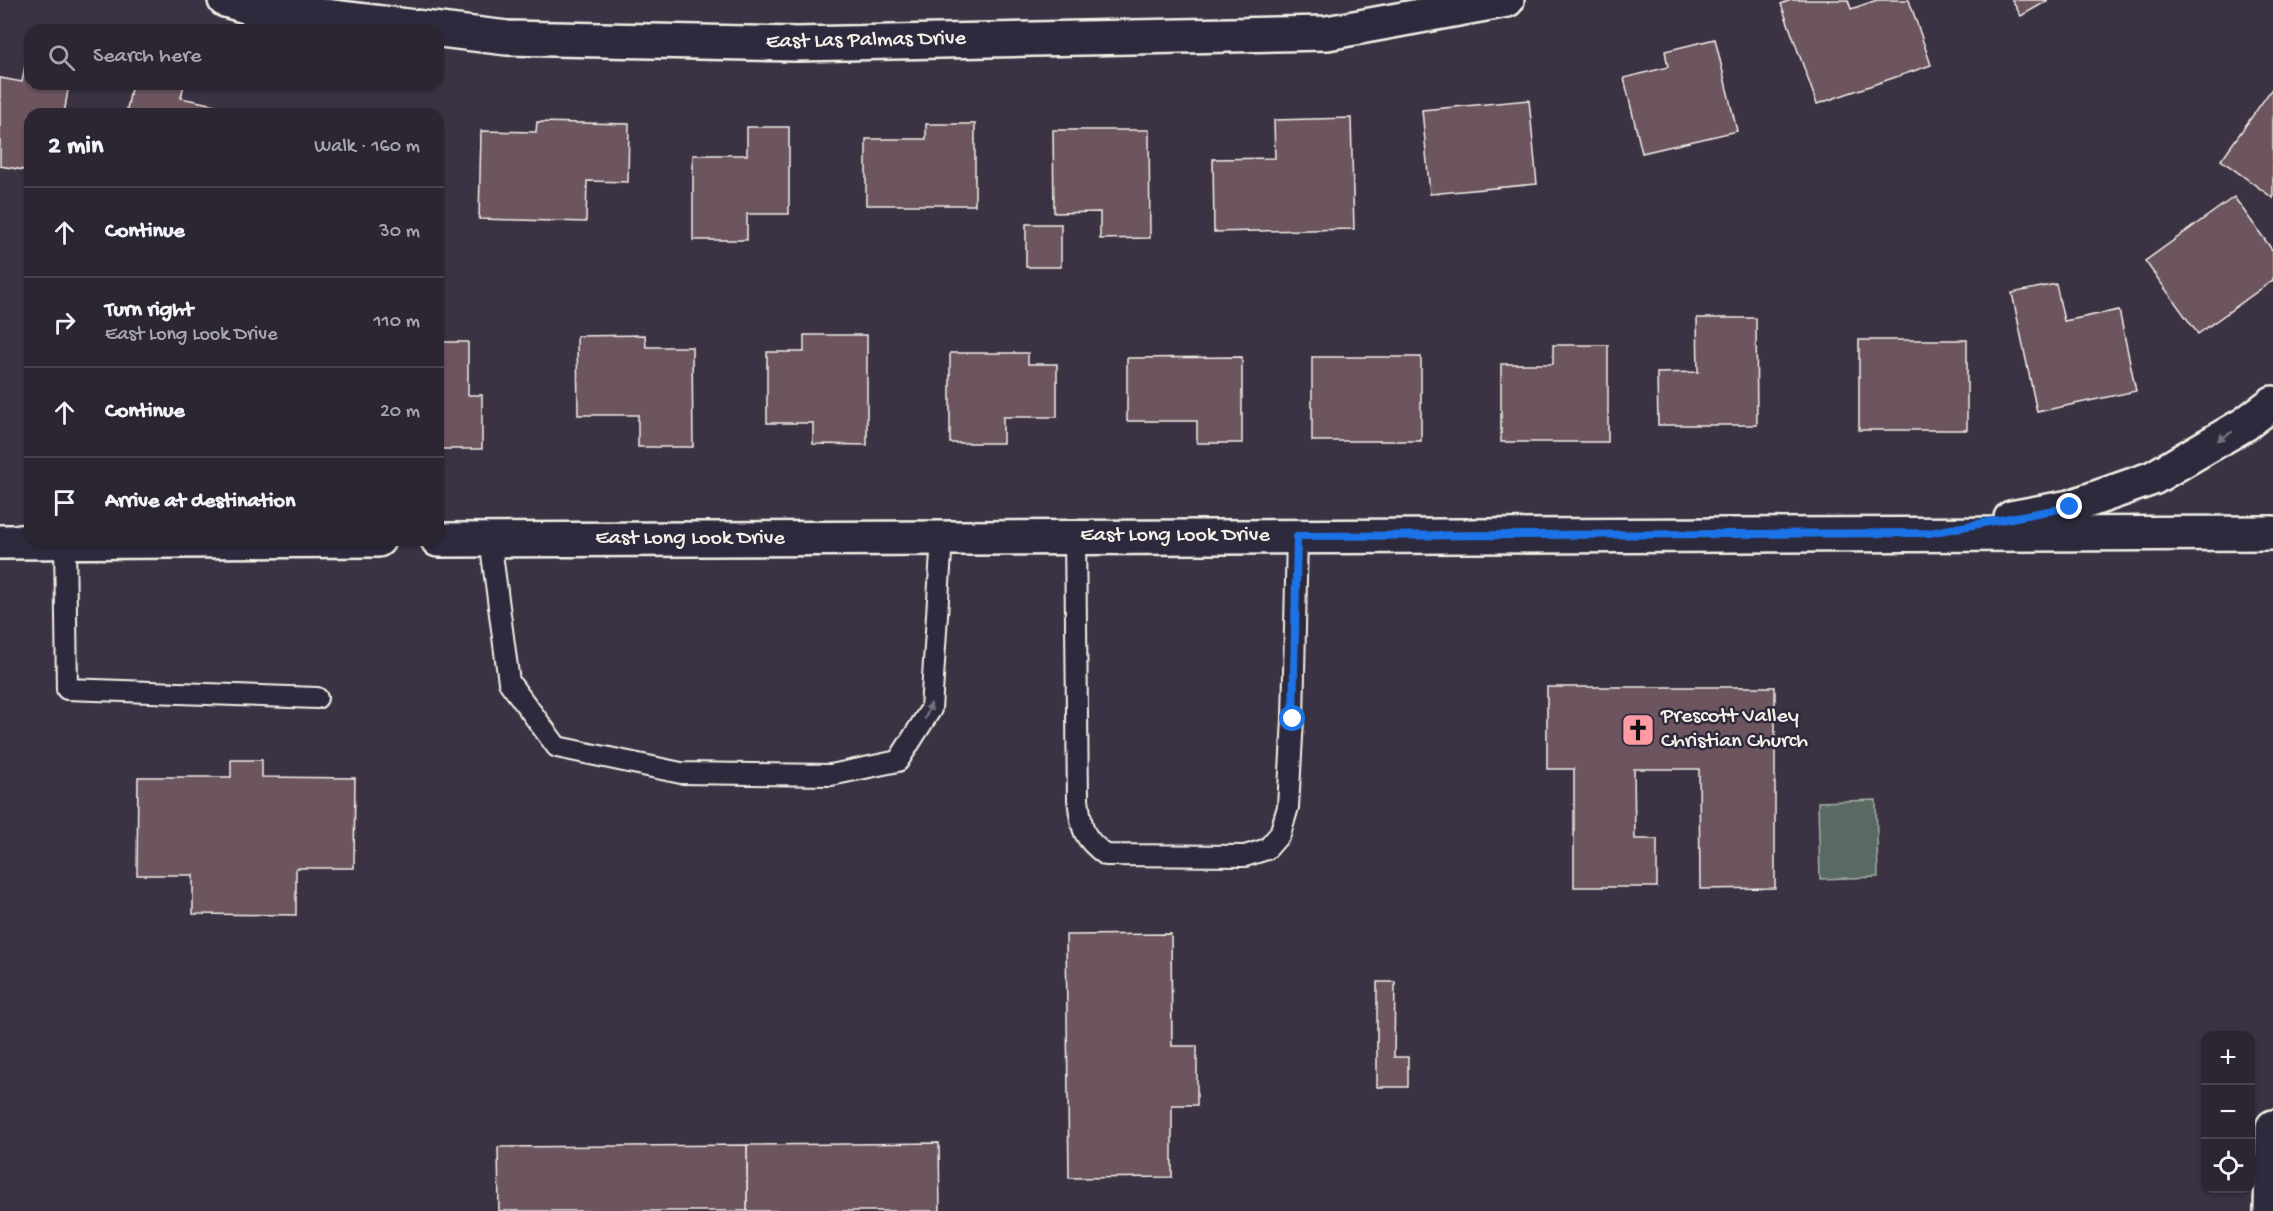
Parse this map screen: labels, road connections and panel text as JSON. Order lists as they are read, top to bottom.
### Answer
{
  "streets": {
    "street": ["East Las Palmas Drive", "East Long Look Drive"]
  },
  "places": {
    "church": ["Prescott Valley Christian Church"]
  },
  "page": {
    "search": "Search here",
    "heading": ["2 min", "Walk · 160 m"],
    "list": [
      ["Continue", "30 m"],
      ["Turn right", "East Long Look Drive", "110 m"],
      ["Continue", "20 m"],
      "Arrive at destination"
    ],
    "map_buttons": ["+", "−"]
  }
}
